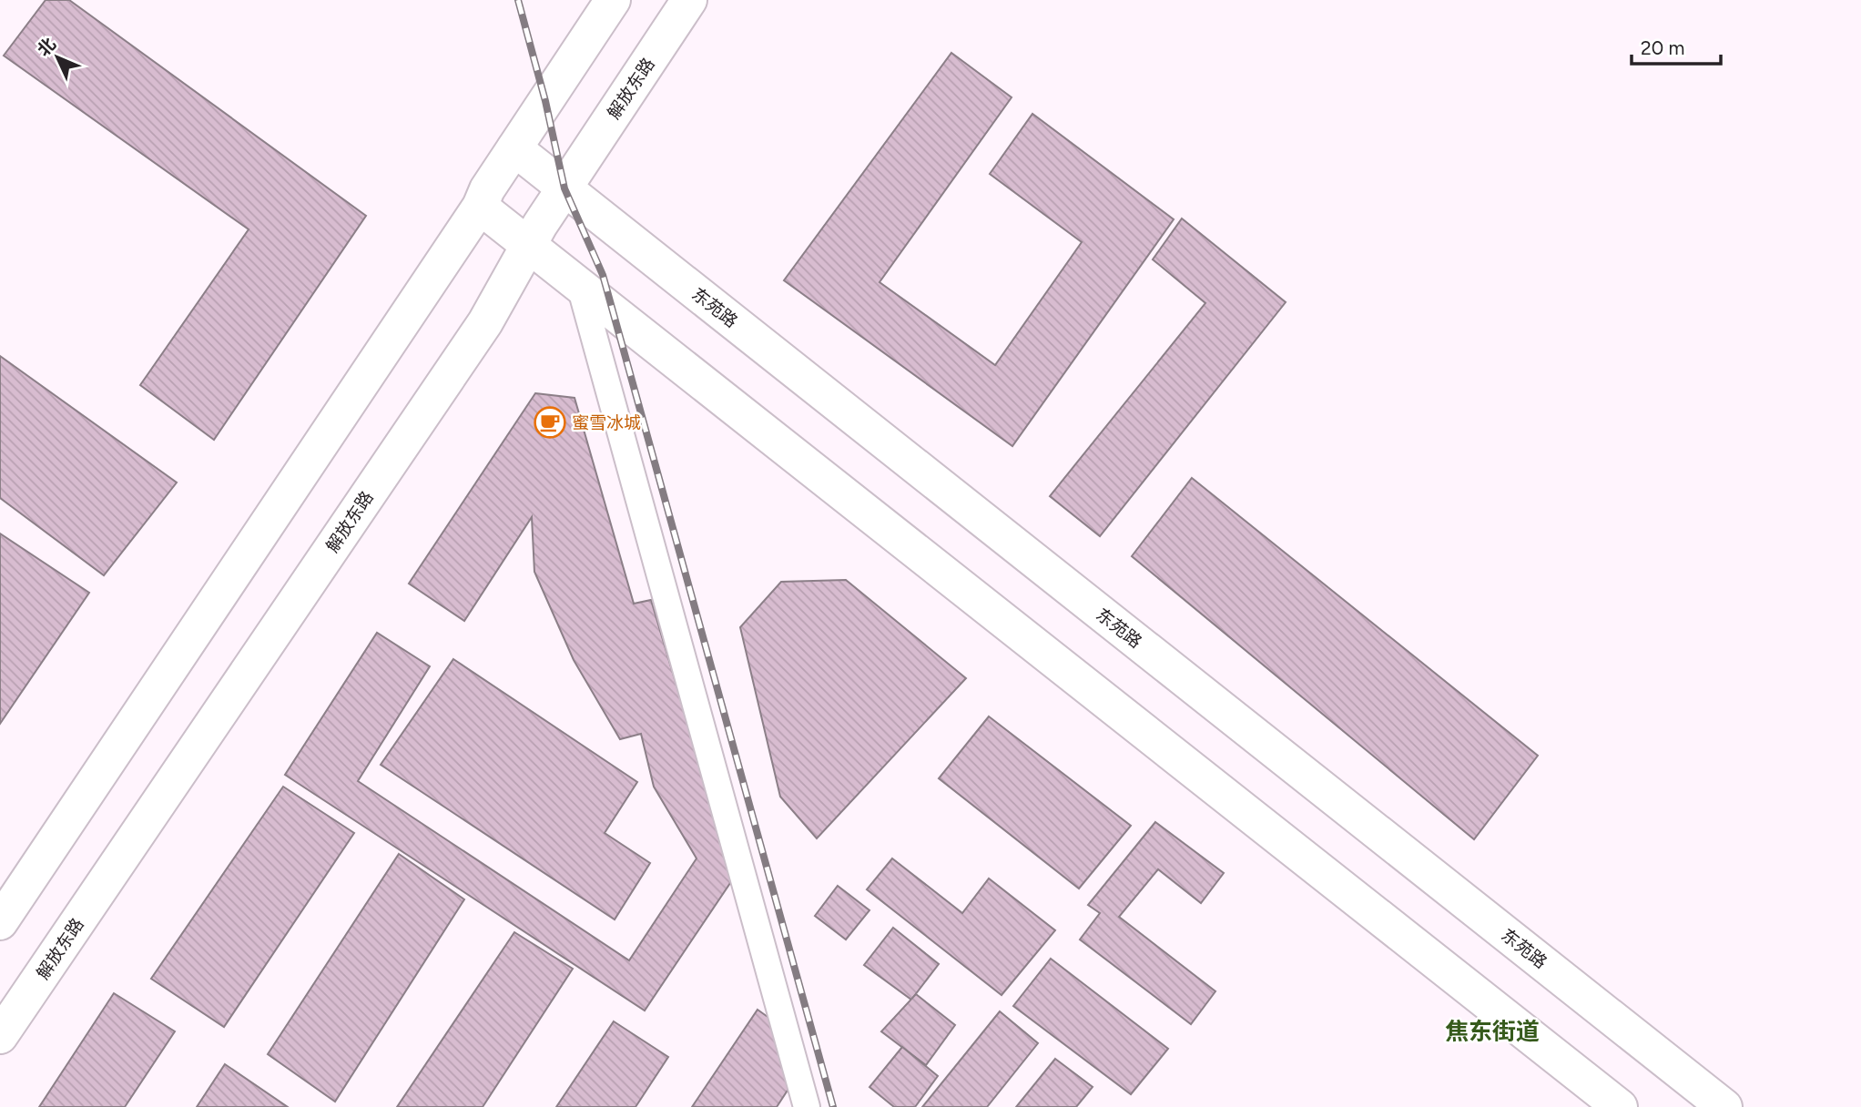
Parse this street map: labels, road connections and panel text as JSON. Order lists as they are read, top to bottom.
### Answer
{
  "streets": {
    "main road": ["解放东路", "东苑路"]
  },
  "crossings": [
    ["解放东路", "东苑路"]
  ],
  "districts": ["焦东街道"],
  "places": {
    "cafe": ["蜜雪冰城"]
  },
  "scale_bar": "20 m",
  "north": "top left"
}
